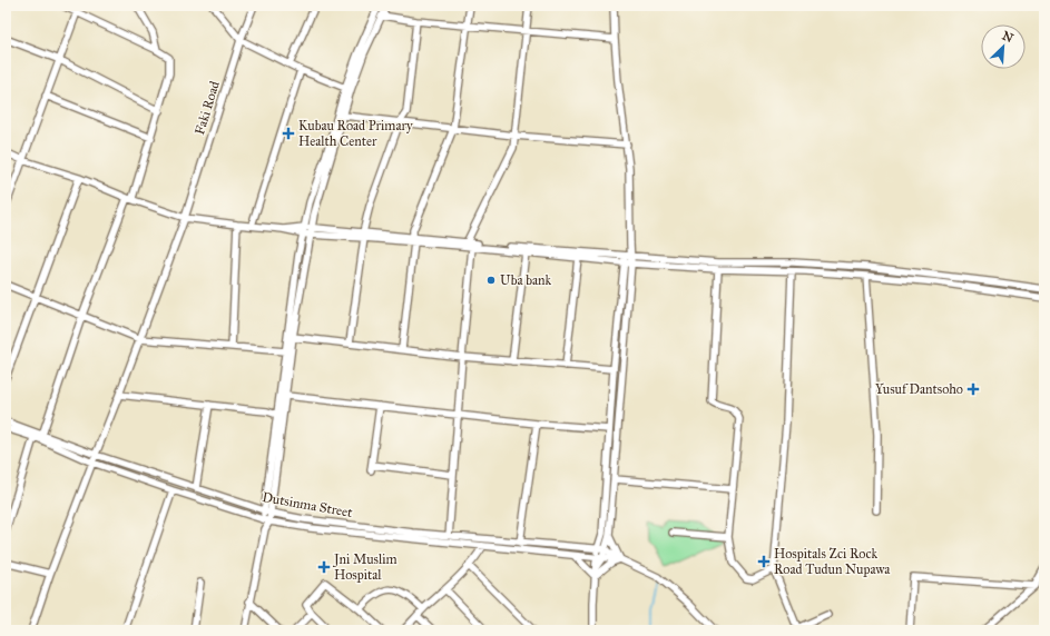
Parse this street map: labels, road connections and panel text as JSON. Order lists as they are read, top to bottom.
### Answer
{
  "streets": {
    "street": ["Faki Road", "Dutsinma Street"]
  },
  "crossings": [
    ["Faki Road", "Dutsinma Street"]
  ],
  "places": {
    "health": [
      "Kubau Road Primary Health Center",
      "Yusuf Dantsoho",
      "Hospitals Zci Rock Road Tudun Nupawa",
      "Jni Muslim Hospital"
    ],
    "other": ["Uba bank"]
  },
  "north": "top right"
}
